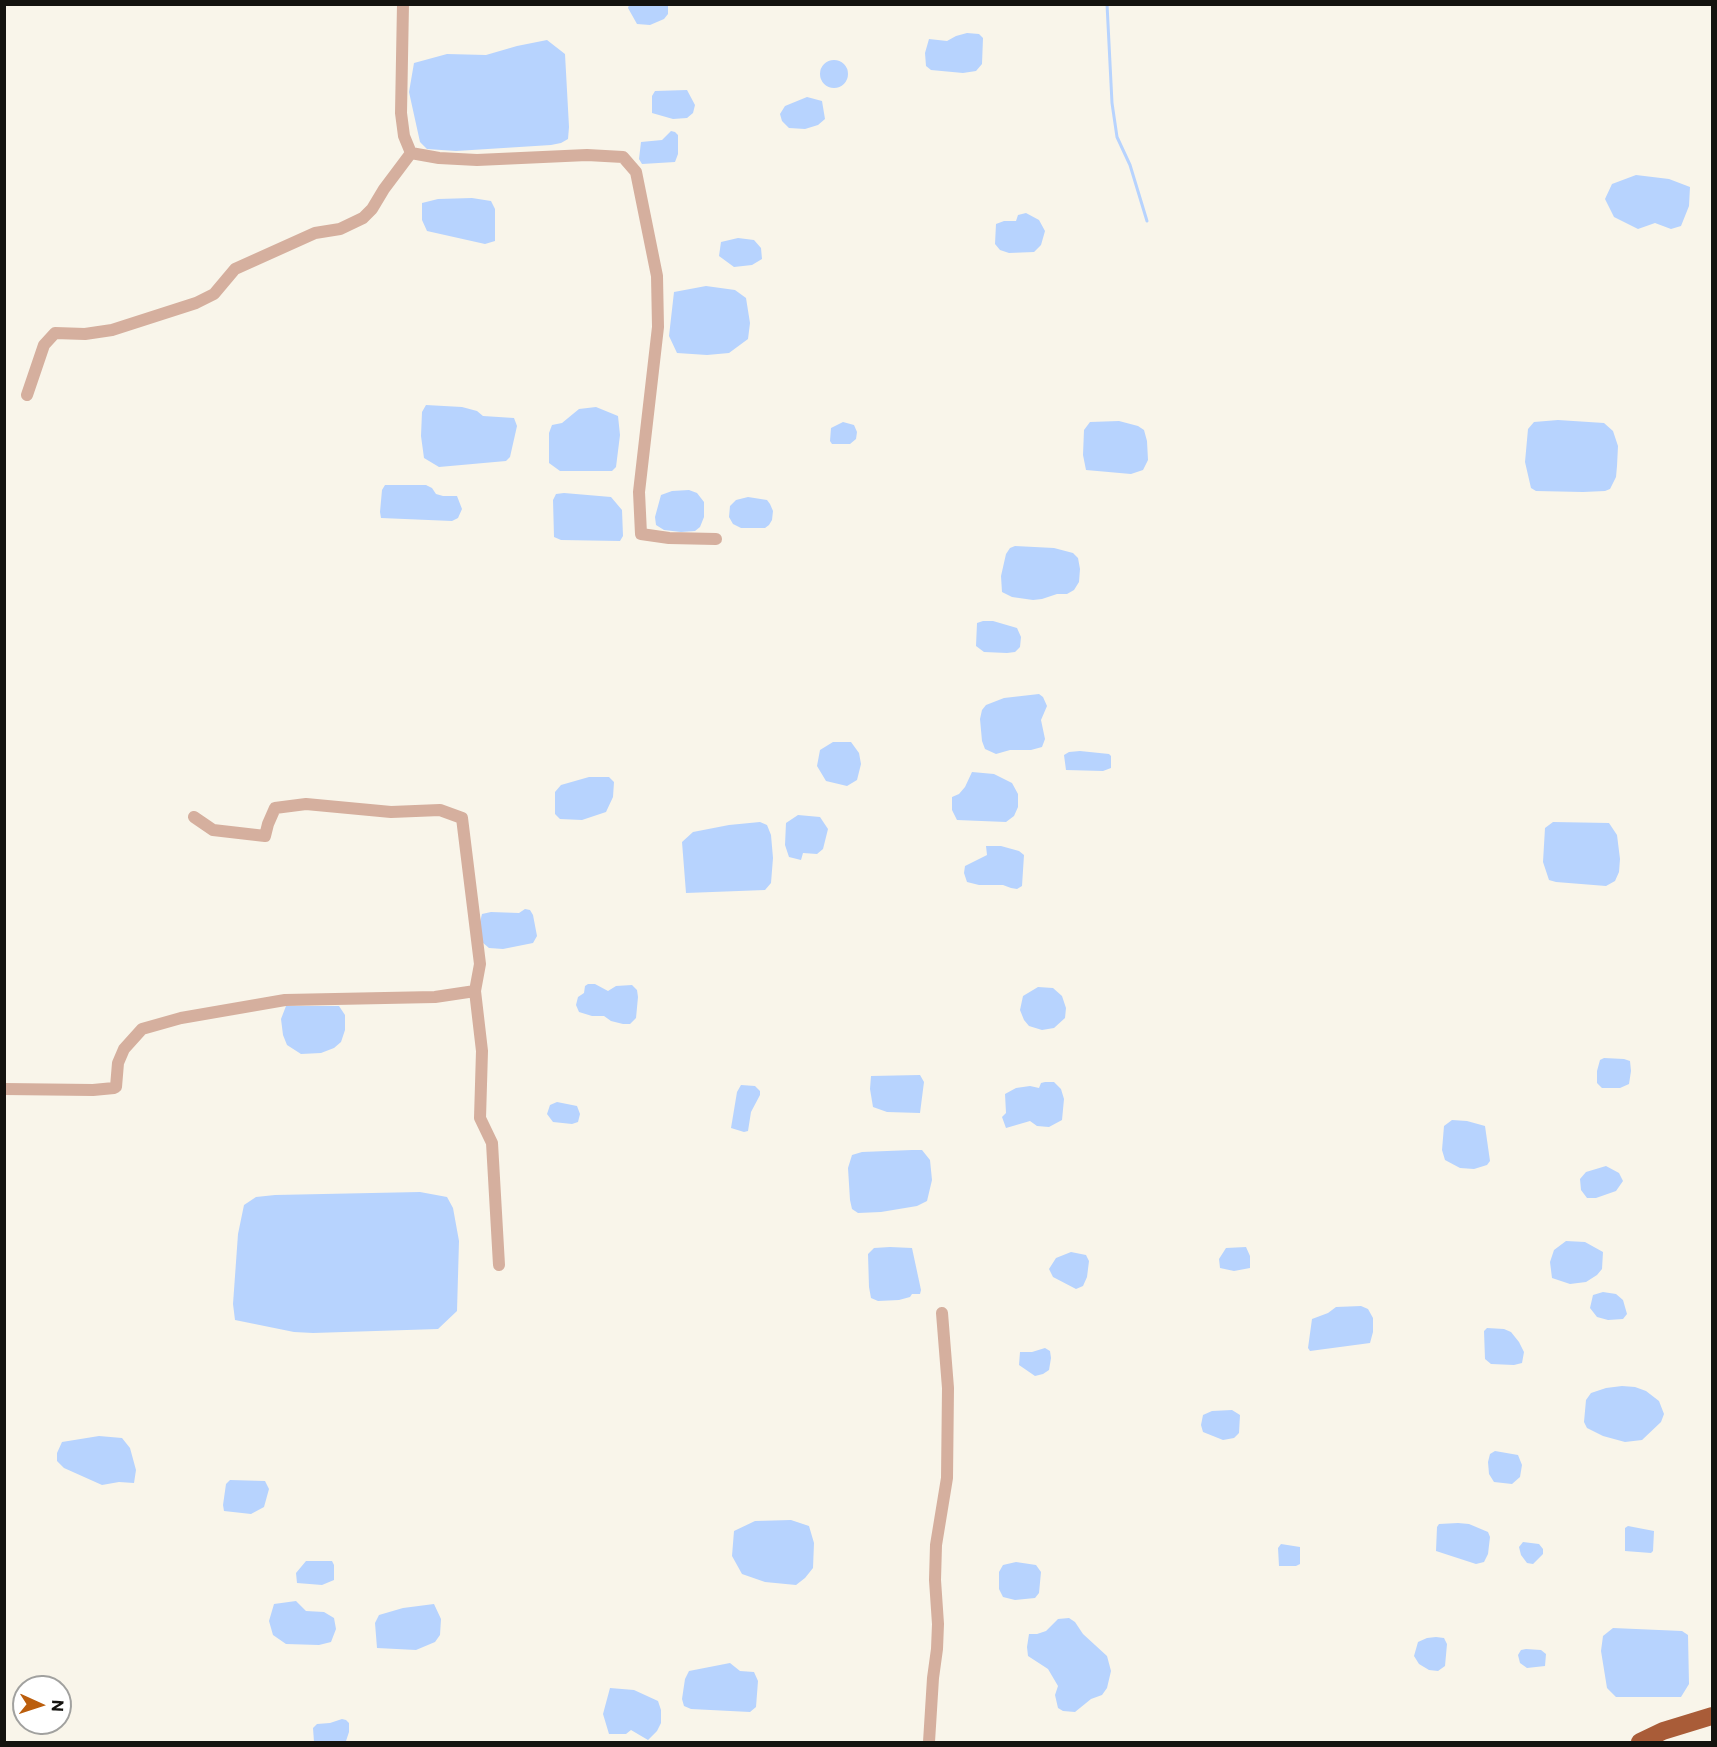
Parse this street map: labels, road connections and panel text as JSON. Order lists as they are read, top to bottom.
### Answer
{
  "north": "right"
}
